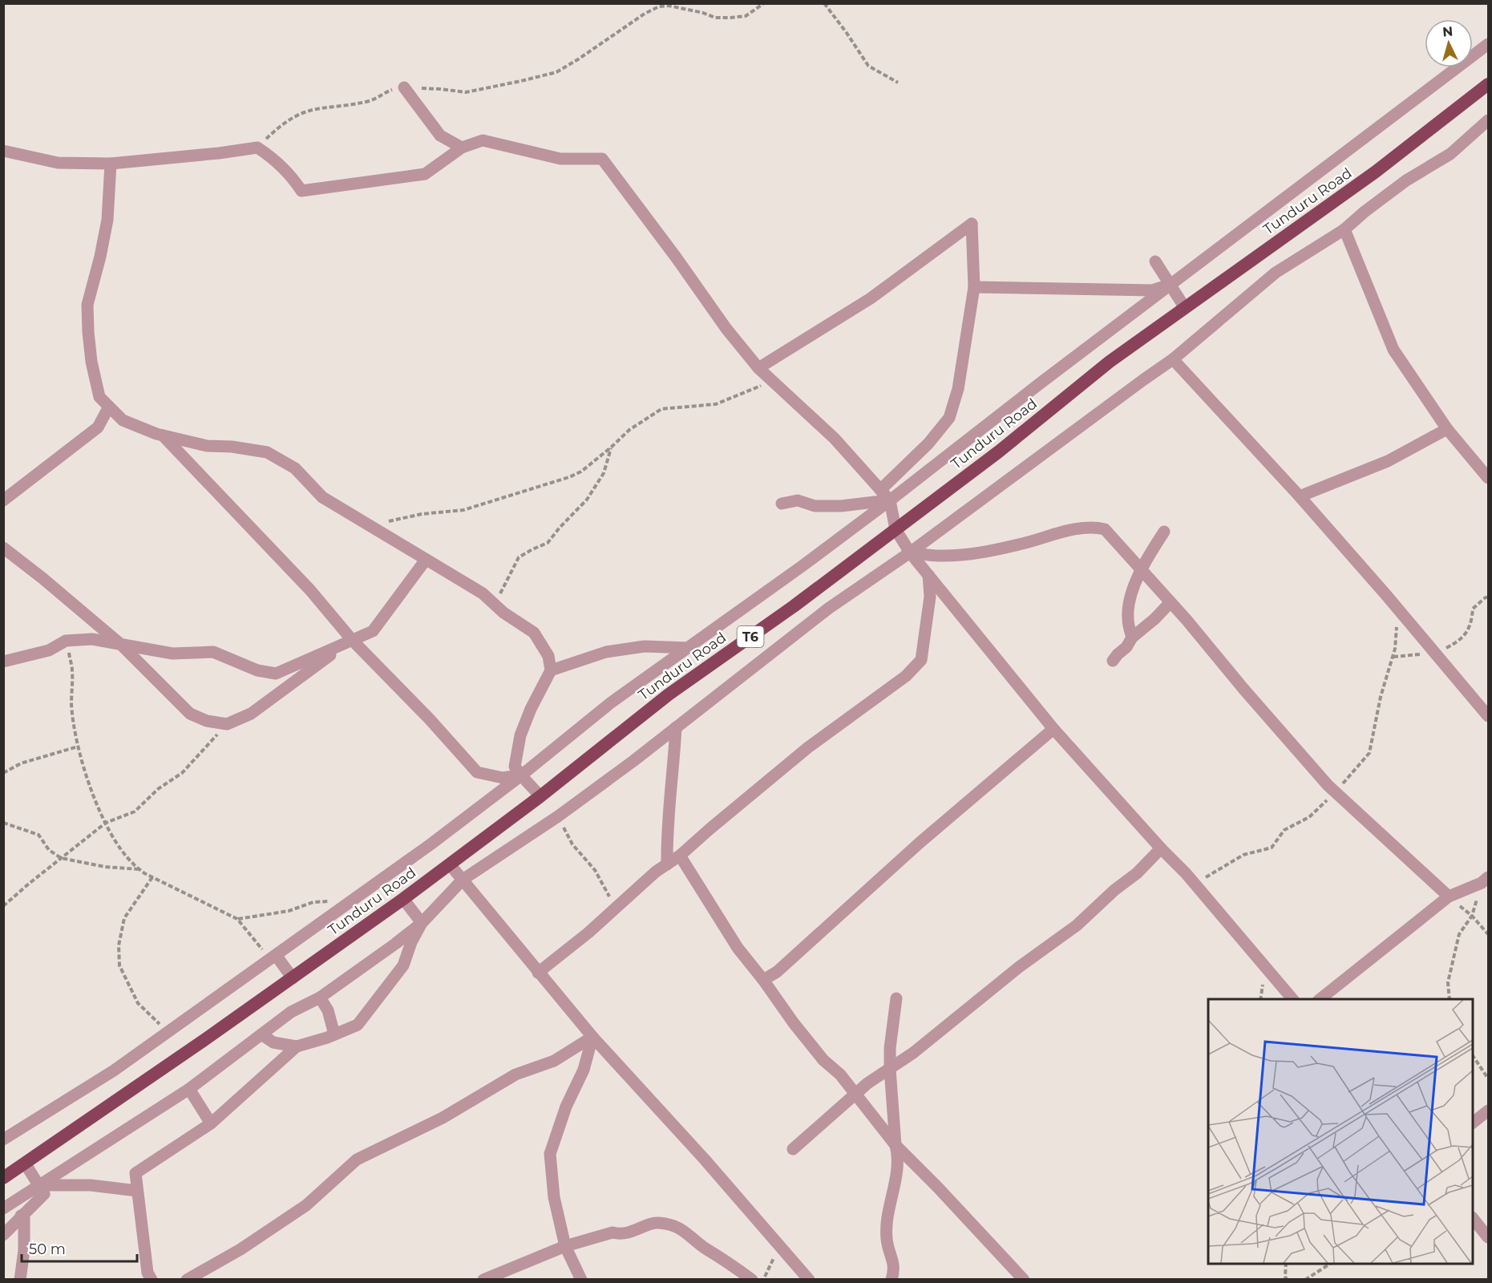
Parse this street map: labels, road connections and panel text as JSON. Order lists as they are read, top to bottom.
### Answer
{
  "streets": {
    "highway": ["Tunduru Road", "T6"]
  },
  "scale_bar": "50 m",
  "north": "top"
}
